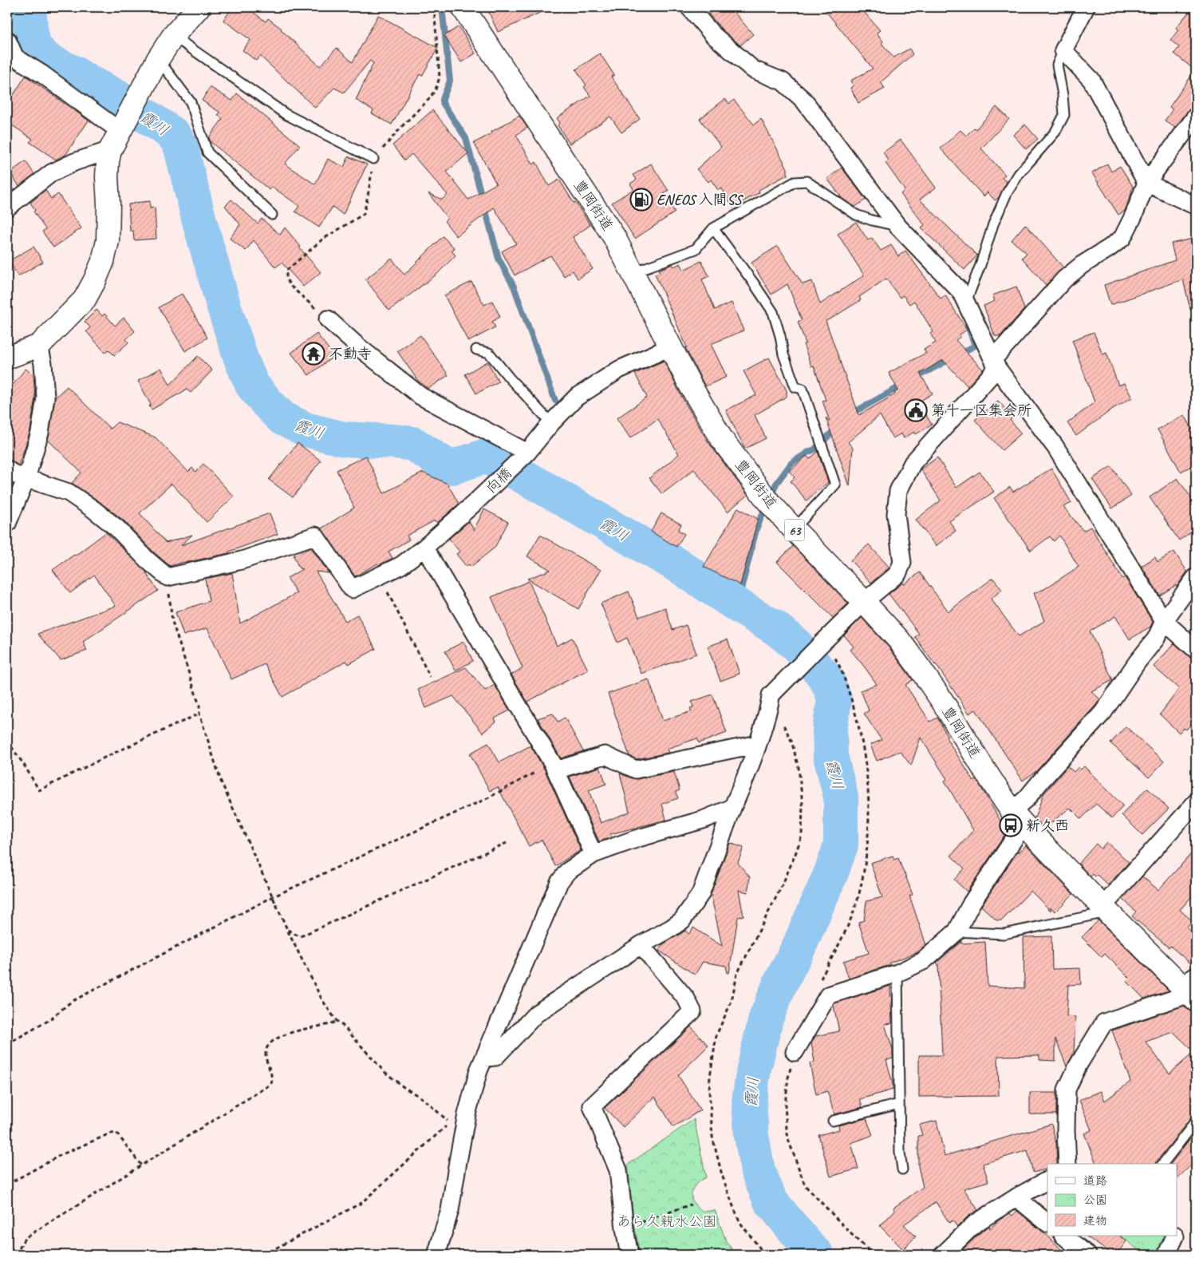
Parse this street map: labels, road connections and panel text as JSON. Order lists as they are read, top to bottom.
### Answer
{
  "streets": {
    "main road": ["豊岡街道", "63"],
    "street": ["向橋"]
  },
  "crossings": [
    ["豊岡街道", "向橋"]
  ],
  "water": ["霞川"],
  "parks": ["あら久親水公園"],
  "places": {
    "fuel station": ["ENEOS 入間SS"],
    "temple": ["不動寺"],
    "public building": ["第十一区集会所"],
    "bus stop": ["新久西"]
  },
  "legend": ["道路", "公園", "建物"]
}
